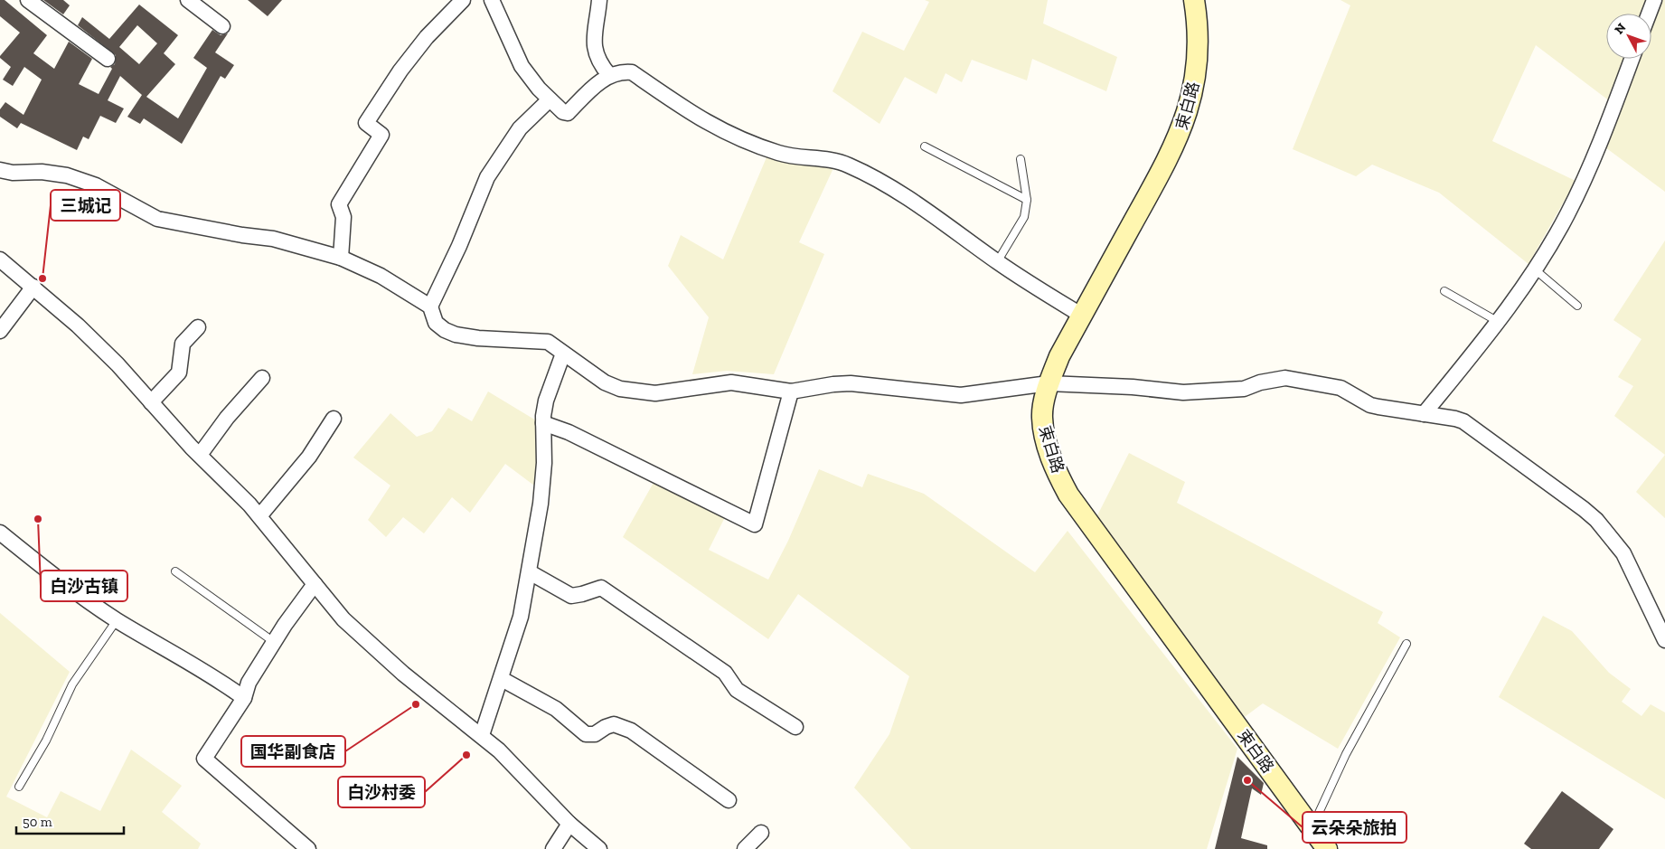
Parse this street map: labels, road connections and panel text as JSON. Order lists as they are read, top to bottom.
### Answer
{
  "streets": {
    "main road": ["束白路"]
  },
  "places": [
    "三城记",
    "白沙古镇",
    "国华副食店",
    "白沙村委",
    "云朵朵旅拍"
  ],
  "scale_bar": "50 m",
  "north": "top left"
}
